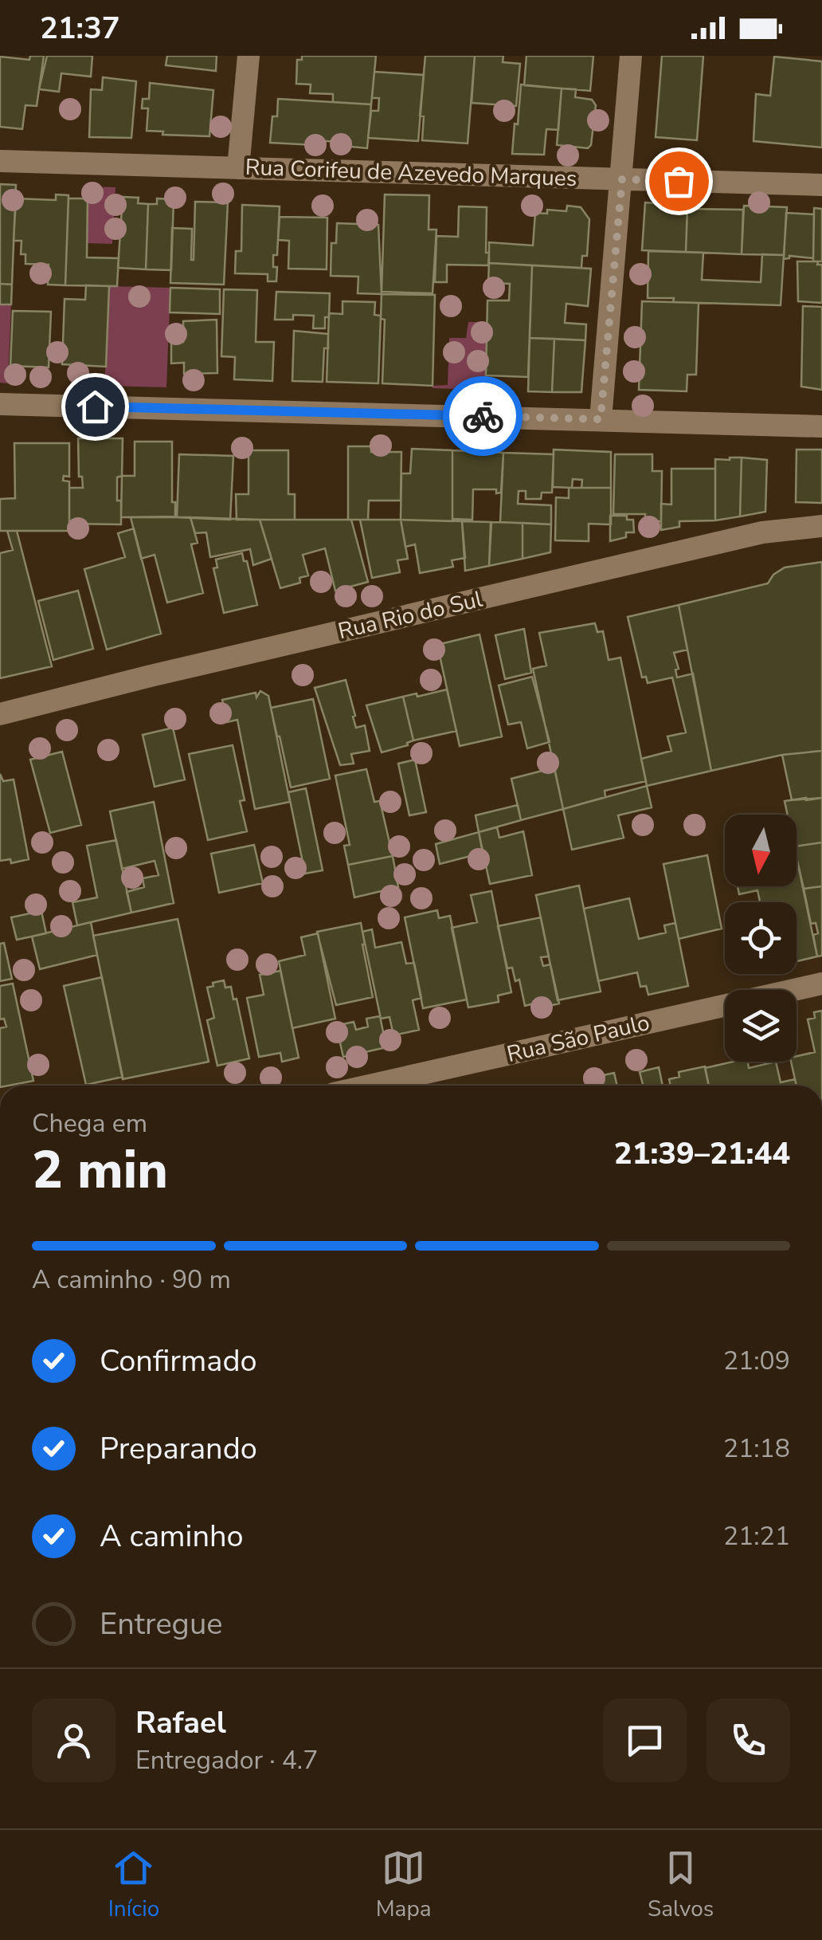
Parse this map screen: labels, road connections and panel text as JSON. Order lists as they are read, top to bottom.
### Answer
{
  "streets": {
    "street": ["Rua Corifeu de Azevedo Marques", "Rua Rio do Sul", "Rua São Paulo"]
  },
  "north": "bottom",
  "page": {
    "status": "21:37",
    "heading": ["2 min", "Chega em", "21:39–21:44"],
    "panel": ["Rafael", "Entregador · 4.7"],
    "bar": "A caminho · 90 m",
    "list": [
      ["Confirmado", "21:09"],
      ["Preparando", "21:18"],
      ["A caminho", "21:21"],
      "Entregue"
    ],
    "tabs": ["Início", "Mapa", "Salvos"]
  }
}
